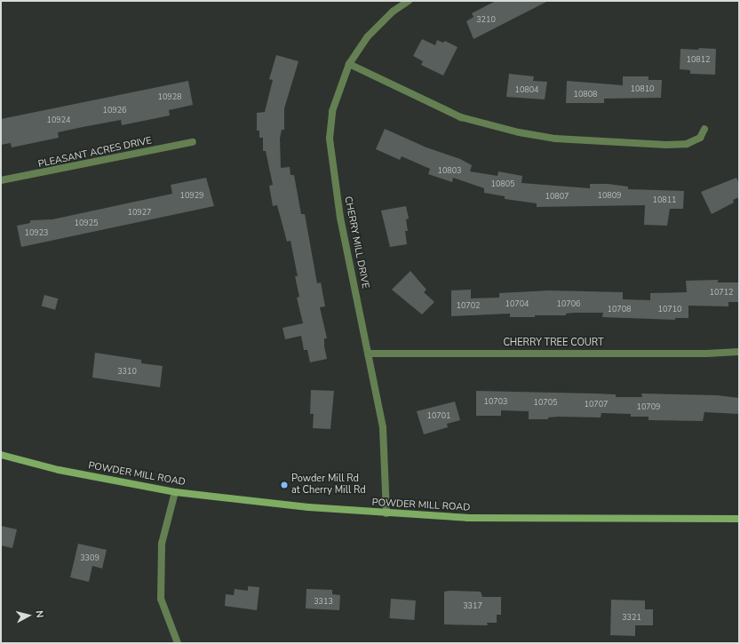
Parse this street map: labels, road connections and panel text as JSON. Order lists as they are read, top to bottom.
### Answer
{
  "streets": {
    "main road": ["POWDER MILL ROAD"],
    "street": ["PLEASANT ACRES DRIVE", "CHERRY MILL DRIVE", "CHERRY TREE COURT"]
  },
  "crossings": [
    ["CHERRY MILL DRIVE", "CHERRY TREE COURT"],
    ["CHERRY MILL DRIVE", "POWDER MILL ROAD"]
  ],
  "places": ["Powder Mill Rd at Cherry Mill Rd"],
  "house_numbers": [
    "3210",
    "10812",
    "10810",
    "10804",
    "10808",
    "10928",
    "10926",
    "10924",
    "10803",
    "10805",
    "10929",
    "10809",
    "10807",
    "10811",
    "10927",
    "10925",
    "10923",
    "10712",
    "10704",
    "10706",
    "10702",
    "10708",
    "10710",
    "3310",
    "10703",
    "10705",
    "10707",
    "10709",
    "10701",
    "3309",
    "3313",
    "3317",
    "3321"
  ],
  "north": "right"
}
